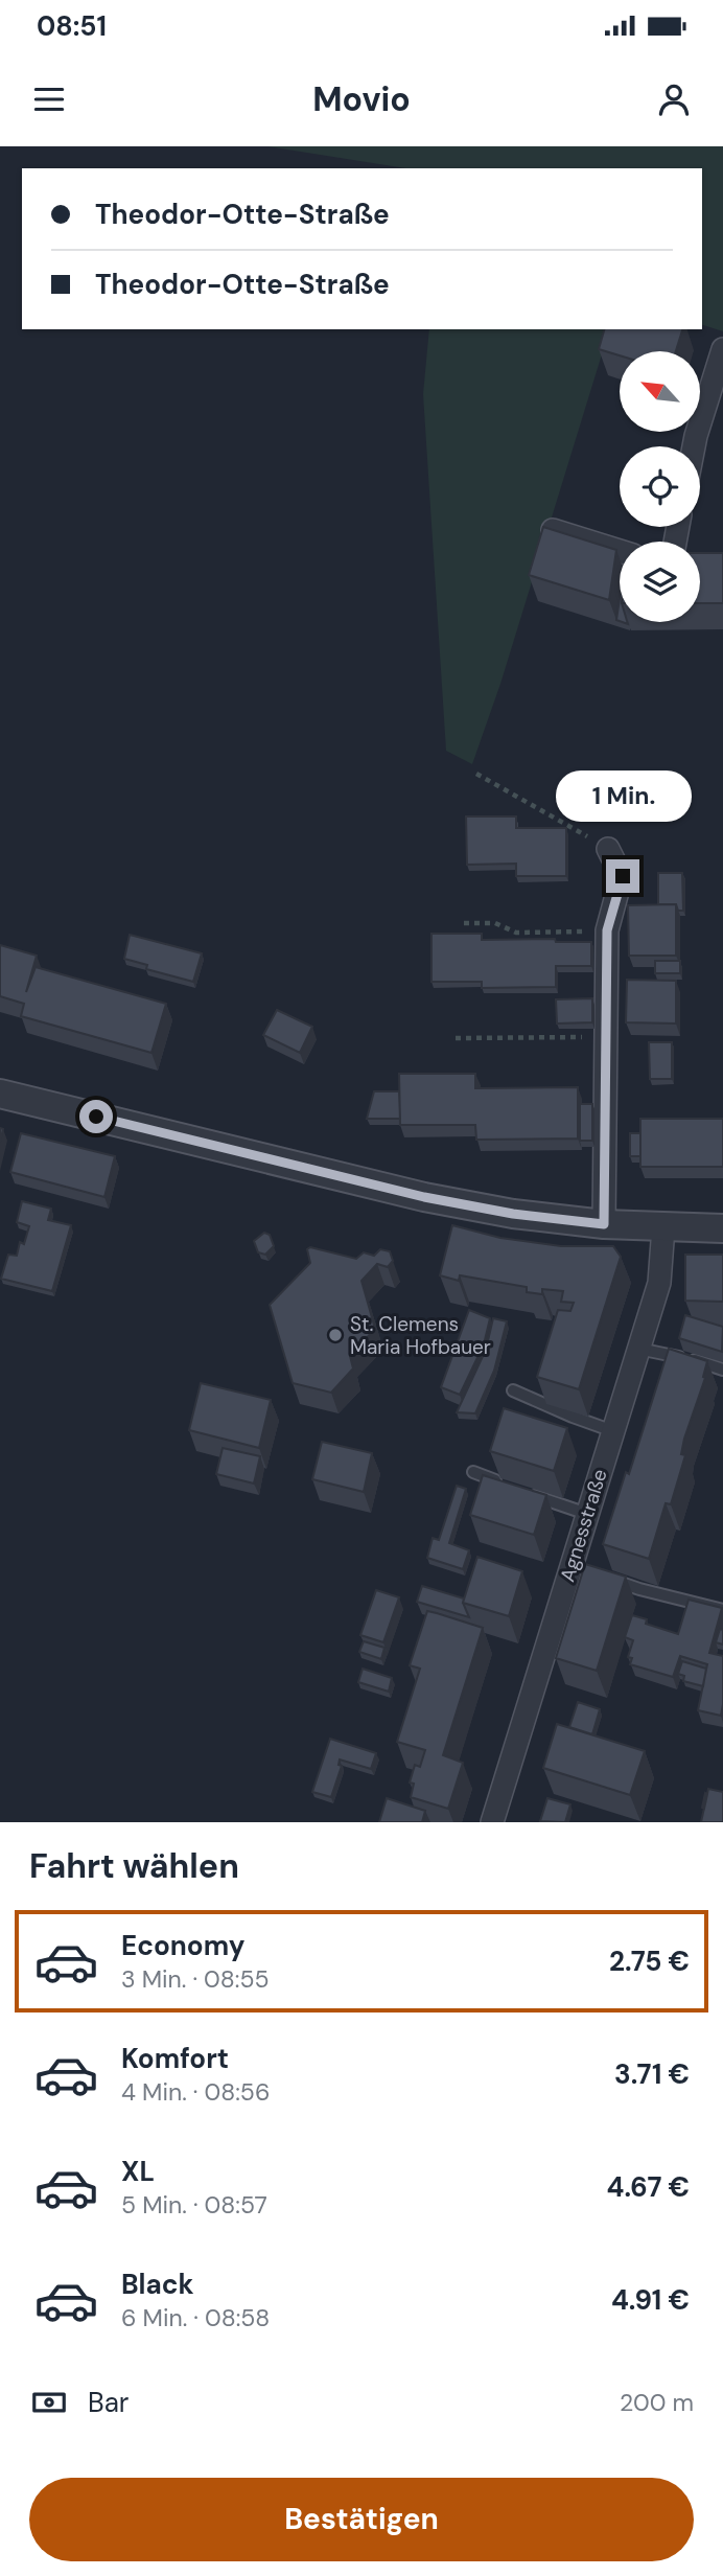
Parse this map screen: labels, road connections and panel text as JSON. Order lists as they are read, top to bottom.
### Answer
{
  "streets": {
    "street": ["Agnesstraße"]
  },
  "places": ["St. Clemens Maria Hofbauer"],
  "north": "top left",
  "page": {
    "status": "08:51",
    "header": "Movio",
    "banner": ["Theodor-Otte-Straße", "Theodor-Otte-Straße"],
    "bubble": "1 Min.",
    "heading": "Fahrt wählen",
    "list": [
      {
        "name": "Economy",
        "note": "3 Min. · 08:55",
        "value": "2.75 €"
      },
      {
        "name": "Komfort",
        "note": "4 Min. · 08:56",
        "value": "3.71 €"
      },
      {
        "name": "XL",
        "note": "5 Min. · 08:57",
        "value": "4.67 €"
      },
      {
        "name": "Black",
        "note": "6 Min. · 08:58",
        "value": "4.91 €"
      }
    ],
    "pay": ["Bar", "200 m"],
    "buttons": "Bestätigen"
  }
}
